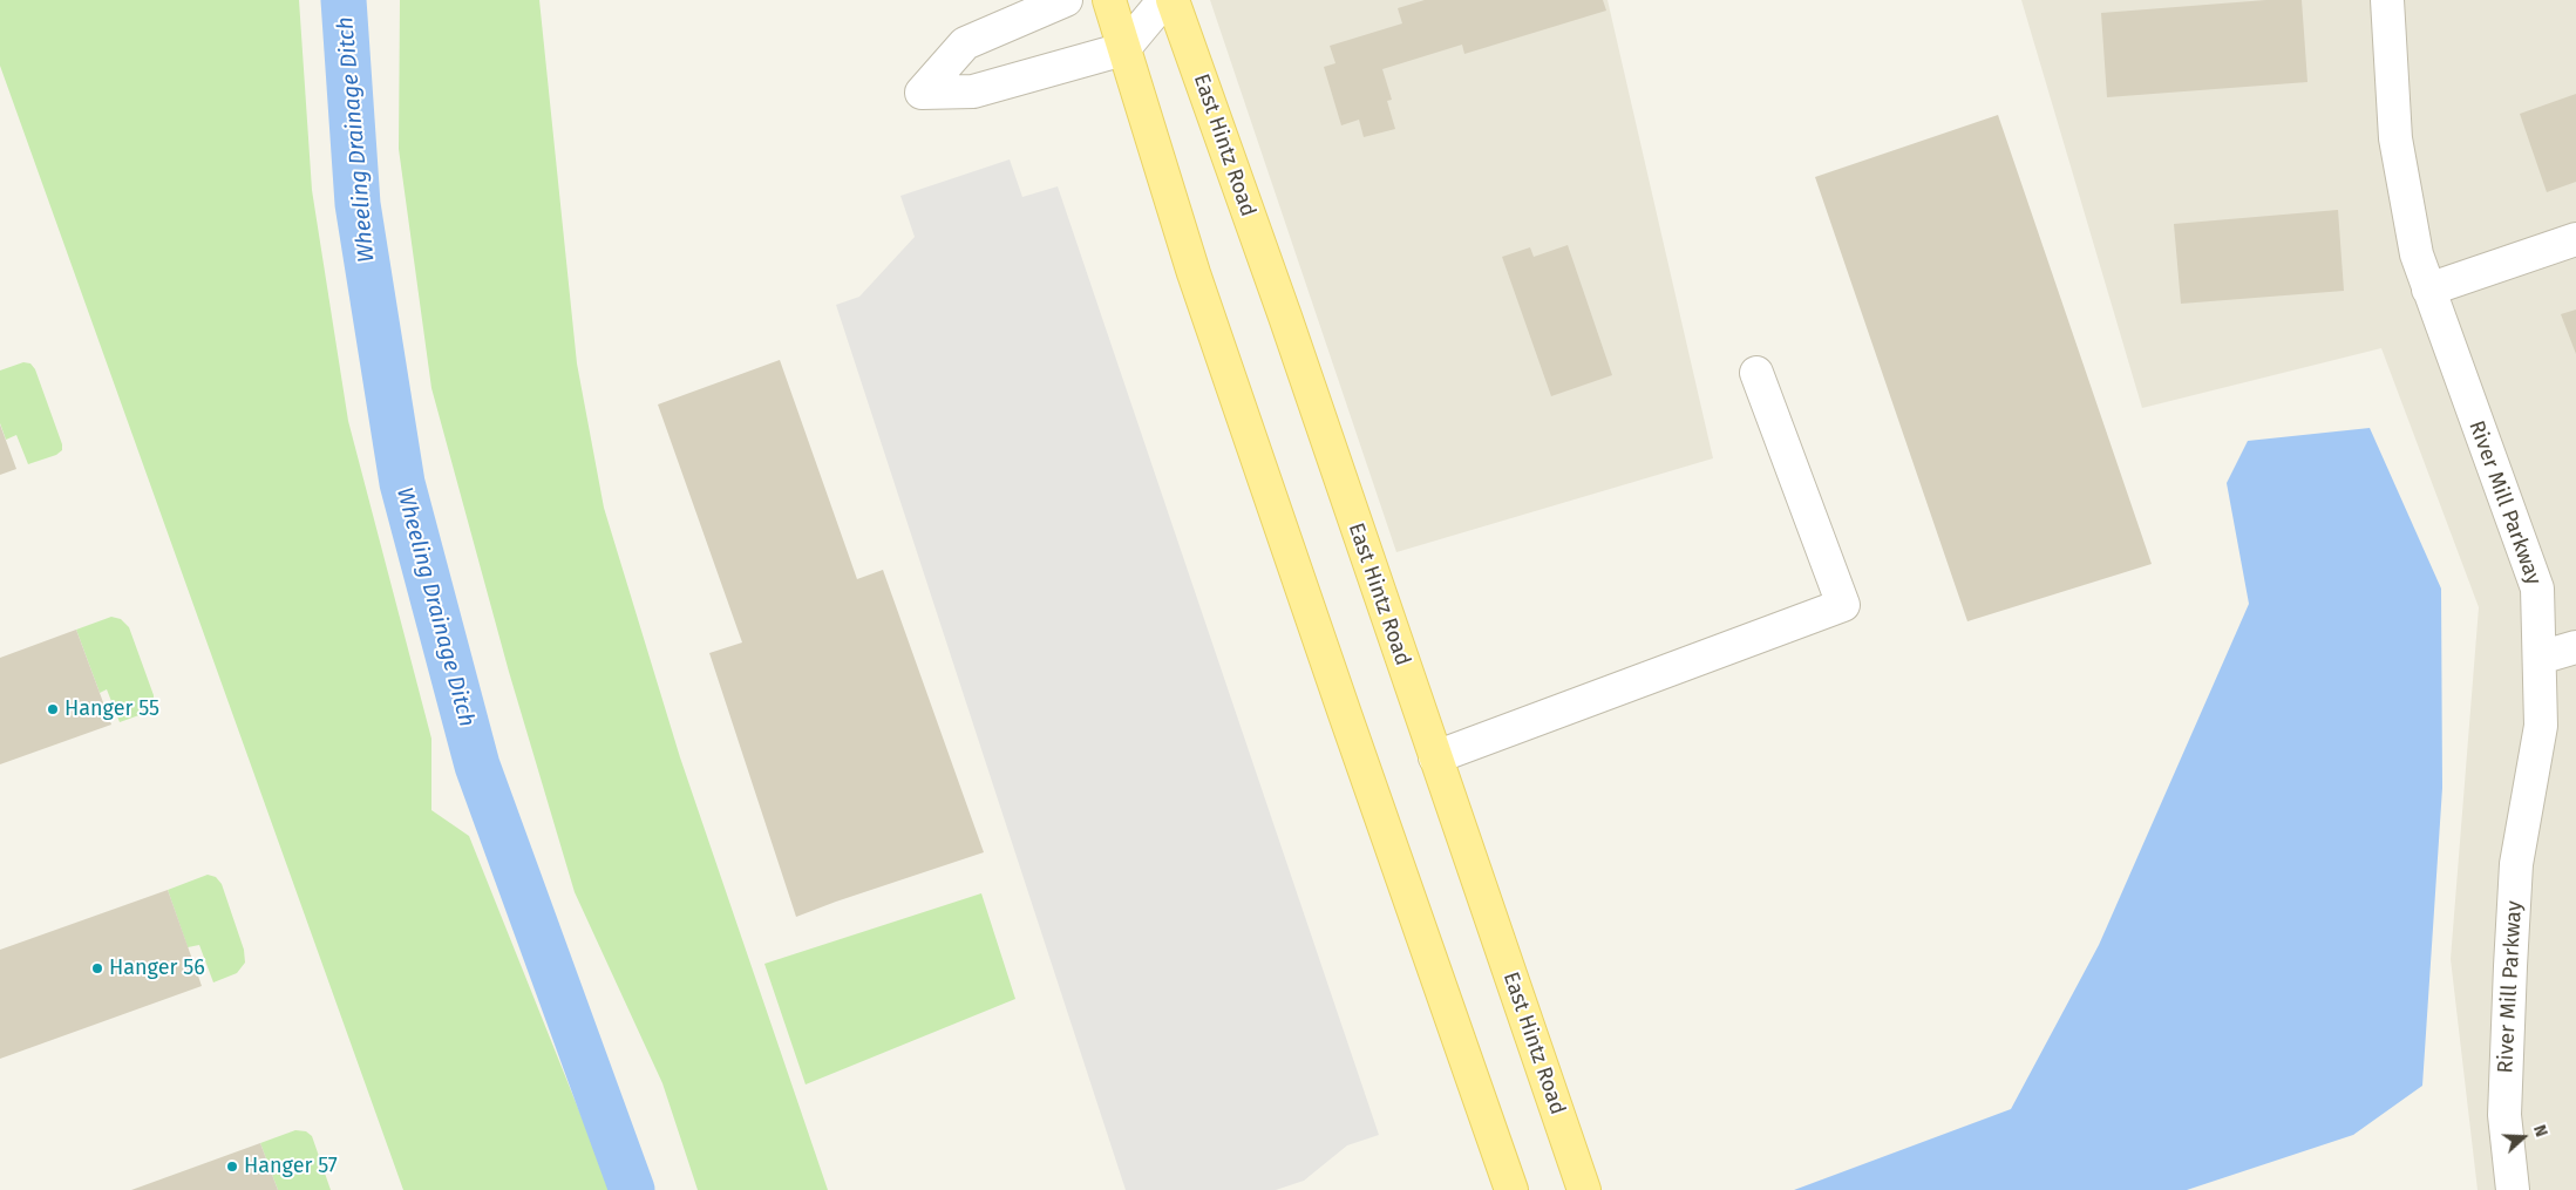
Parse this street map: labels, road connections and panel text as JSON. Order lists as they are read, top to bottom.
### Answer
{
  "streets": {
    "main road": ["East Hintz Road"],
    "street": ["River Mill Parkway"]
  },
  "water": ["Wheeling Drainage Ditch"],
  "places": ["Hanger 55", "Hanger 56", "Hanger 57"],
  "north": "right"
}
